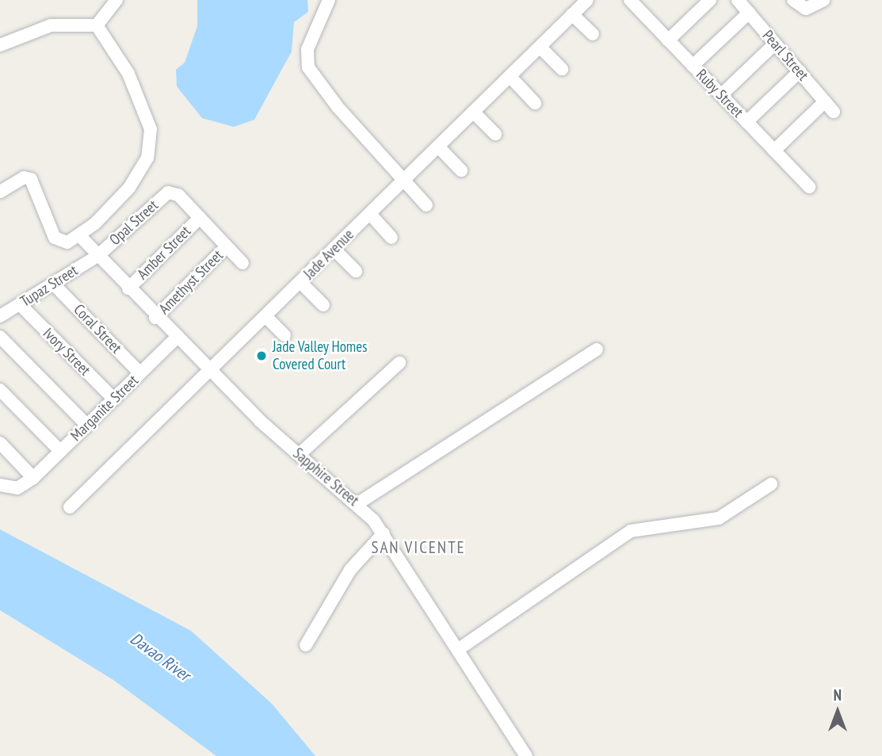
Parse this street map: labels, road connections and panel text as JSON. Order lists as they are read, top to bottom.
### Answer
{
  "streets": {
    "street": [
      "Pearl Street",
      "Ruby Street",
      "Opal Street",
      "Amber Street",
      "Jade Avenue",
      "Amethyst Street",
      "Tupaz Street",
      "Coral Street",
      "Ivory Street",
      "Marganite Street",
      "Sapphire Street"
    ]
  },
  "crossings": [
    ["Pearl Street", "Ruby Street"],
    ["Opal Street", "Amber Street"],
    ["Opal Street", "Tupaz Street"],
    ["Opal Street", "Sapphire Street"],
    ["Amber Street", "Sapphire Street"],
    ["Jade Avenue", "Sapphire Street"],
    ["Amethyst Street", "Sapphire Street"],
    ["Tupaz Street", "Coral Street"],
    ["Tupaz Street", "Ivory Street"],
    ["Tupaz Street", "Sapphire Street"],
    ["Coral Street", "Marganite Street"],
    ["Ivory Street", "Marganite Street"],
    ["Marganite Street", "Sapphire Street"]
  ],
  "districts": ["SAN VICENTE"],
  "water": ["Davao River"],
  "places": ["Jade Valley Homes Covered Court"],
  "north": "top"
}
